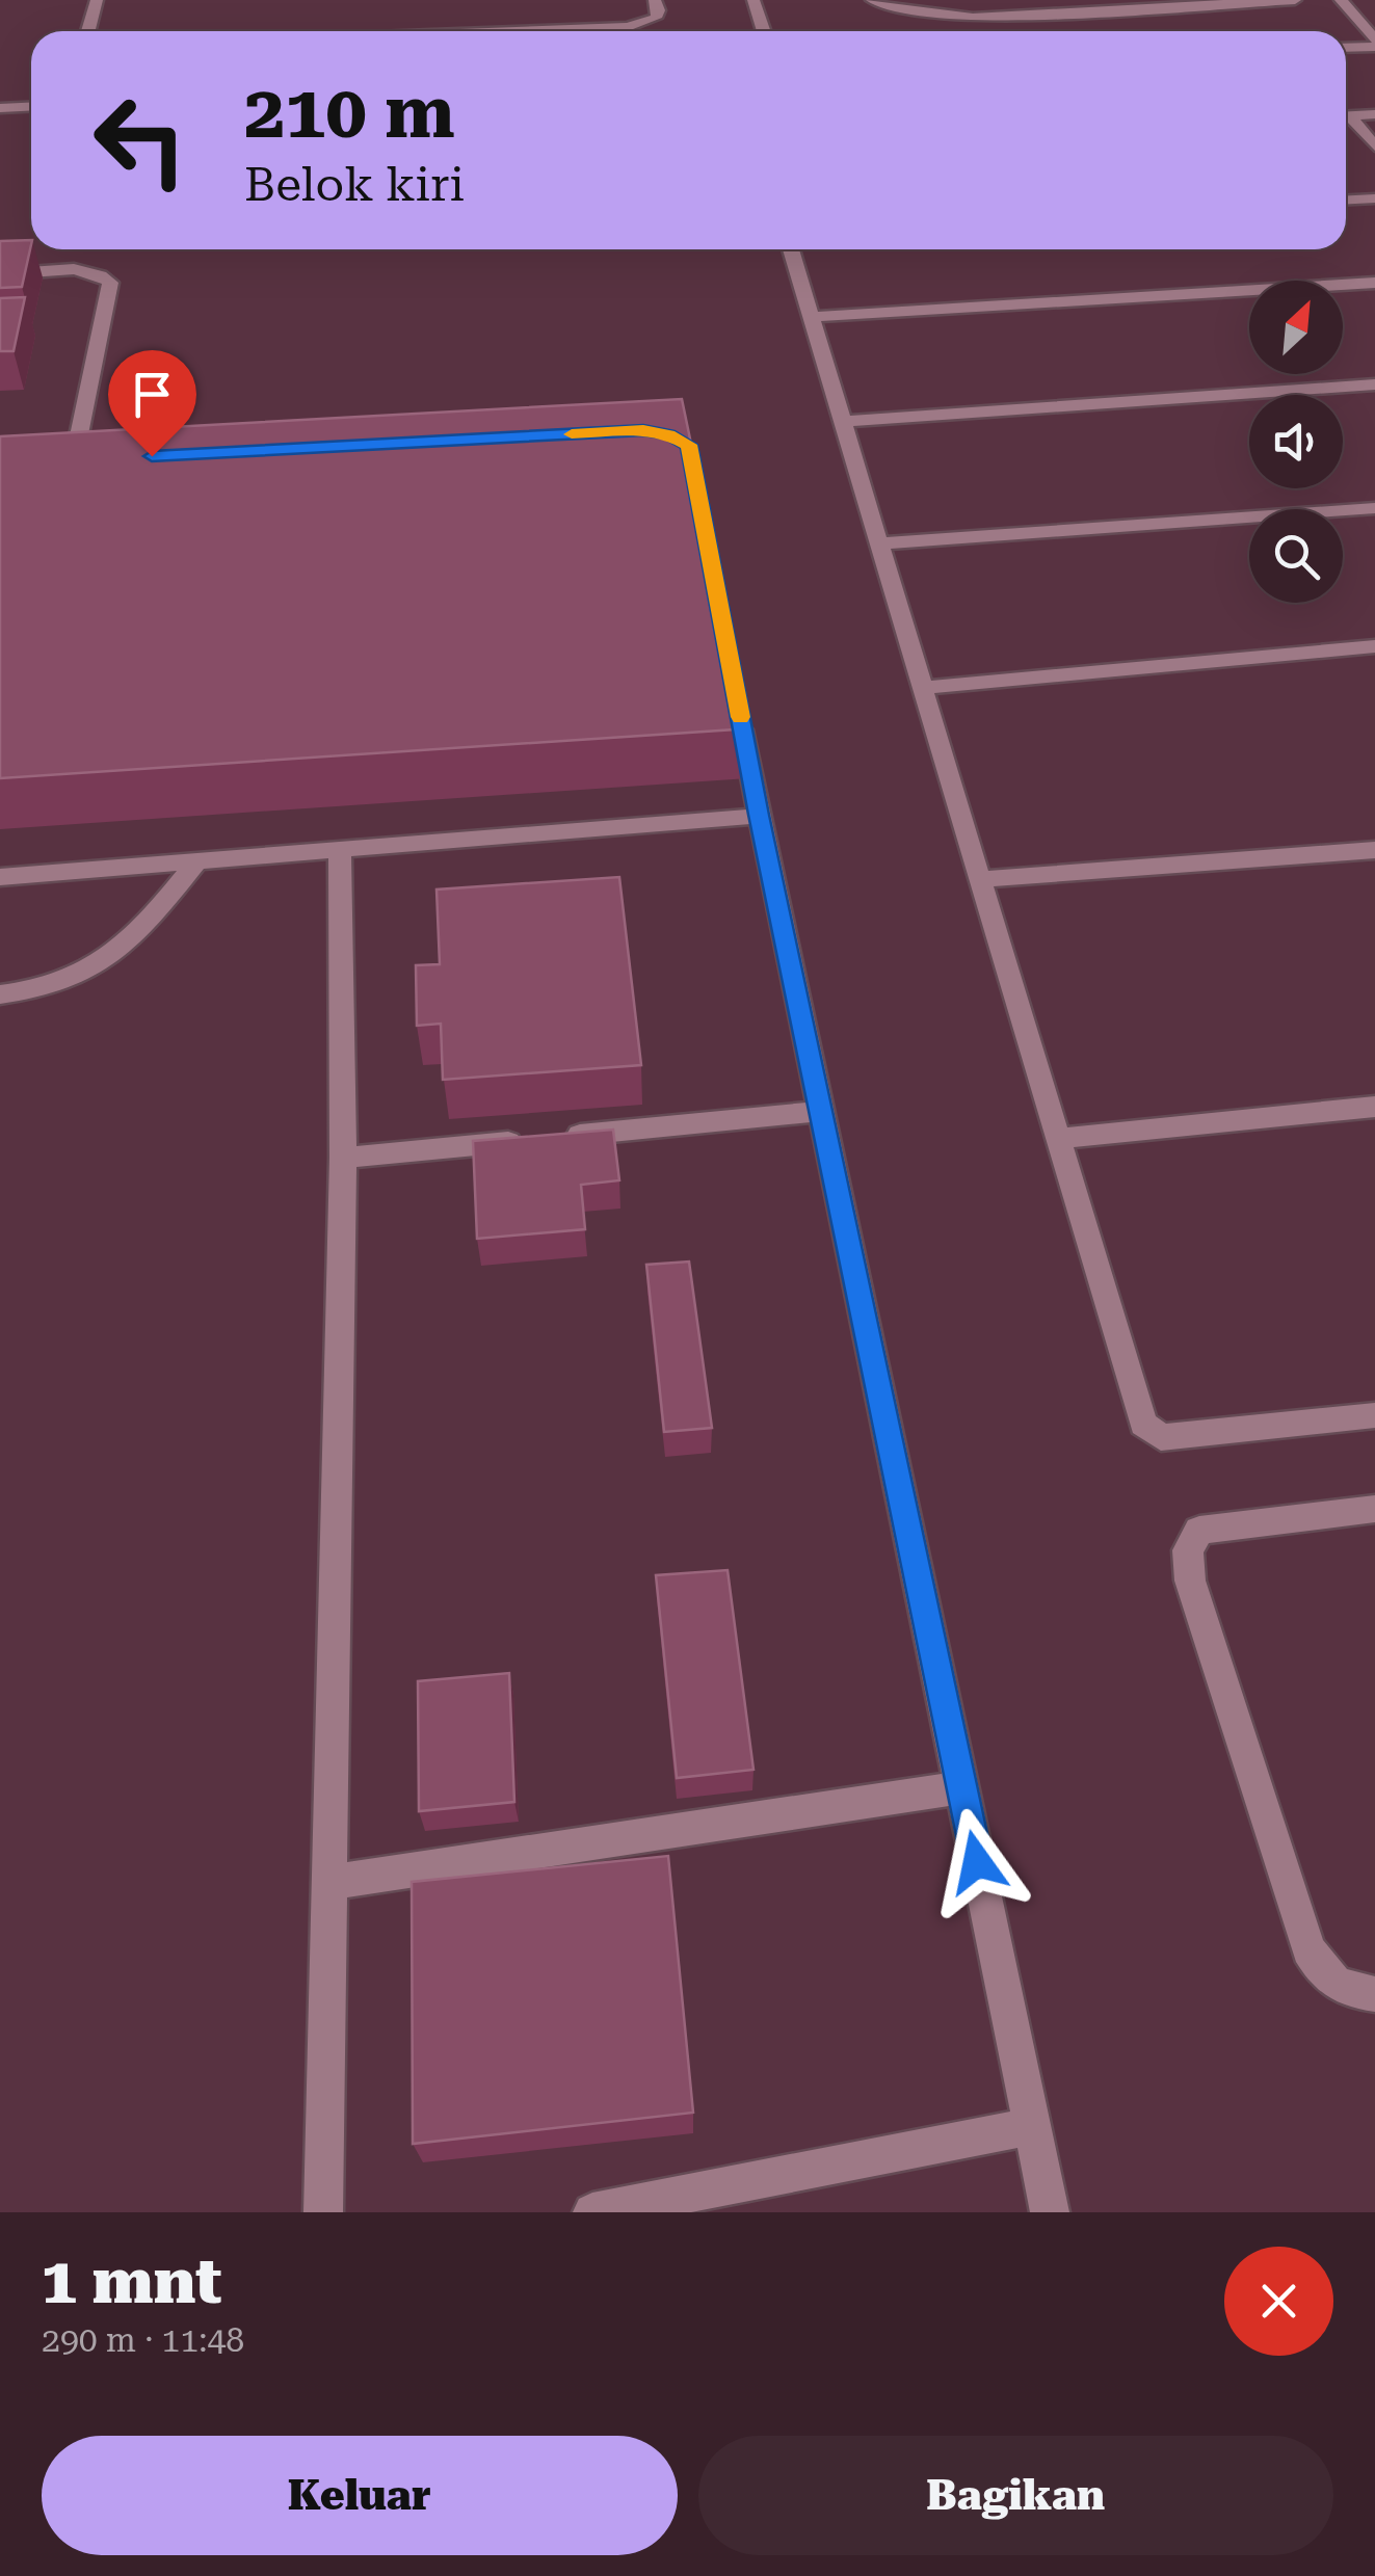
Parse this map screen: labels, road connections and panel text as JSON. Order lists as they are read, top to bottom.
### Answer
{
  "north": "top right",
  "page": {
    "turn": ["210 m", "Belok kiri"],
    "heading": ["1 mnt", "290 m · 11:48"],
    "buttons": ["Keluar", "Bagikan"]
  }
}
